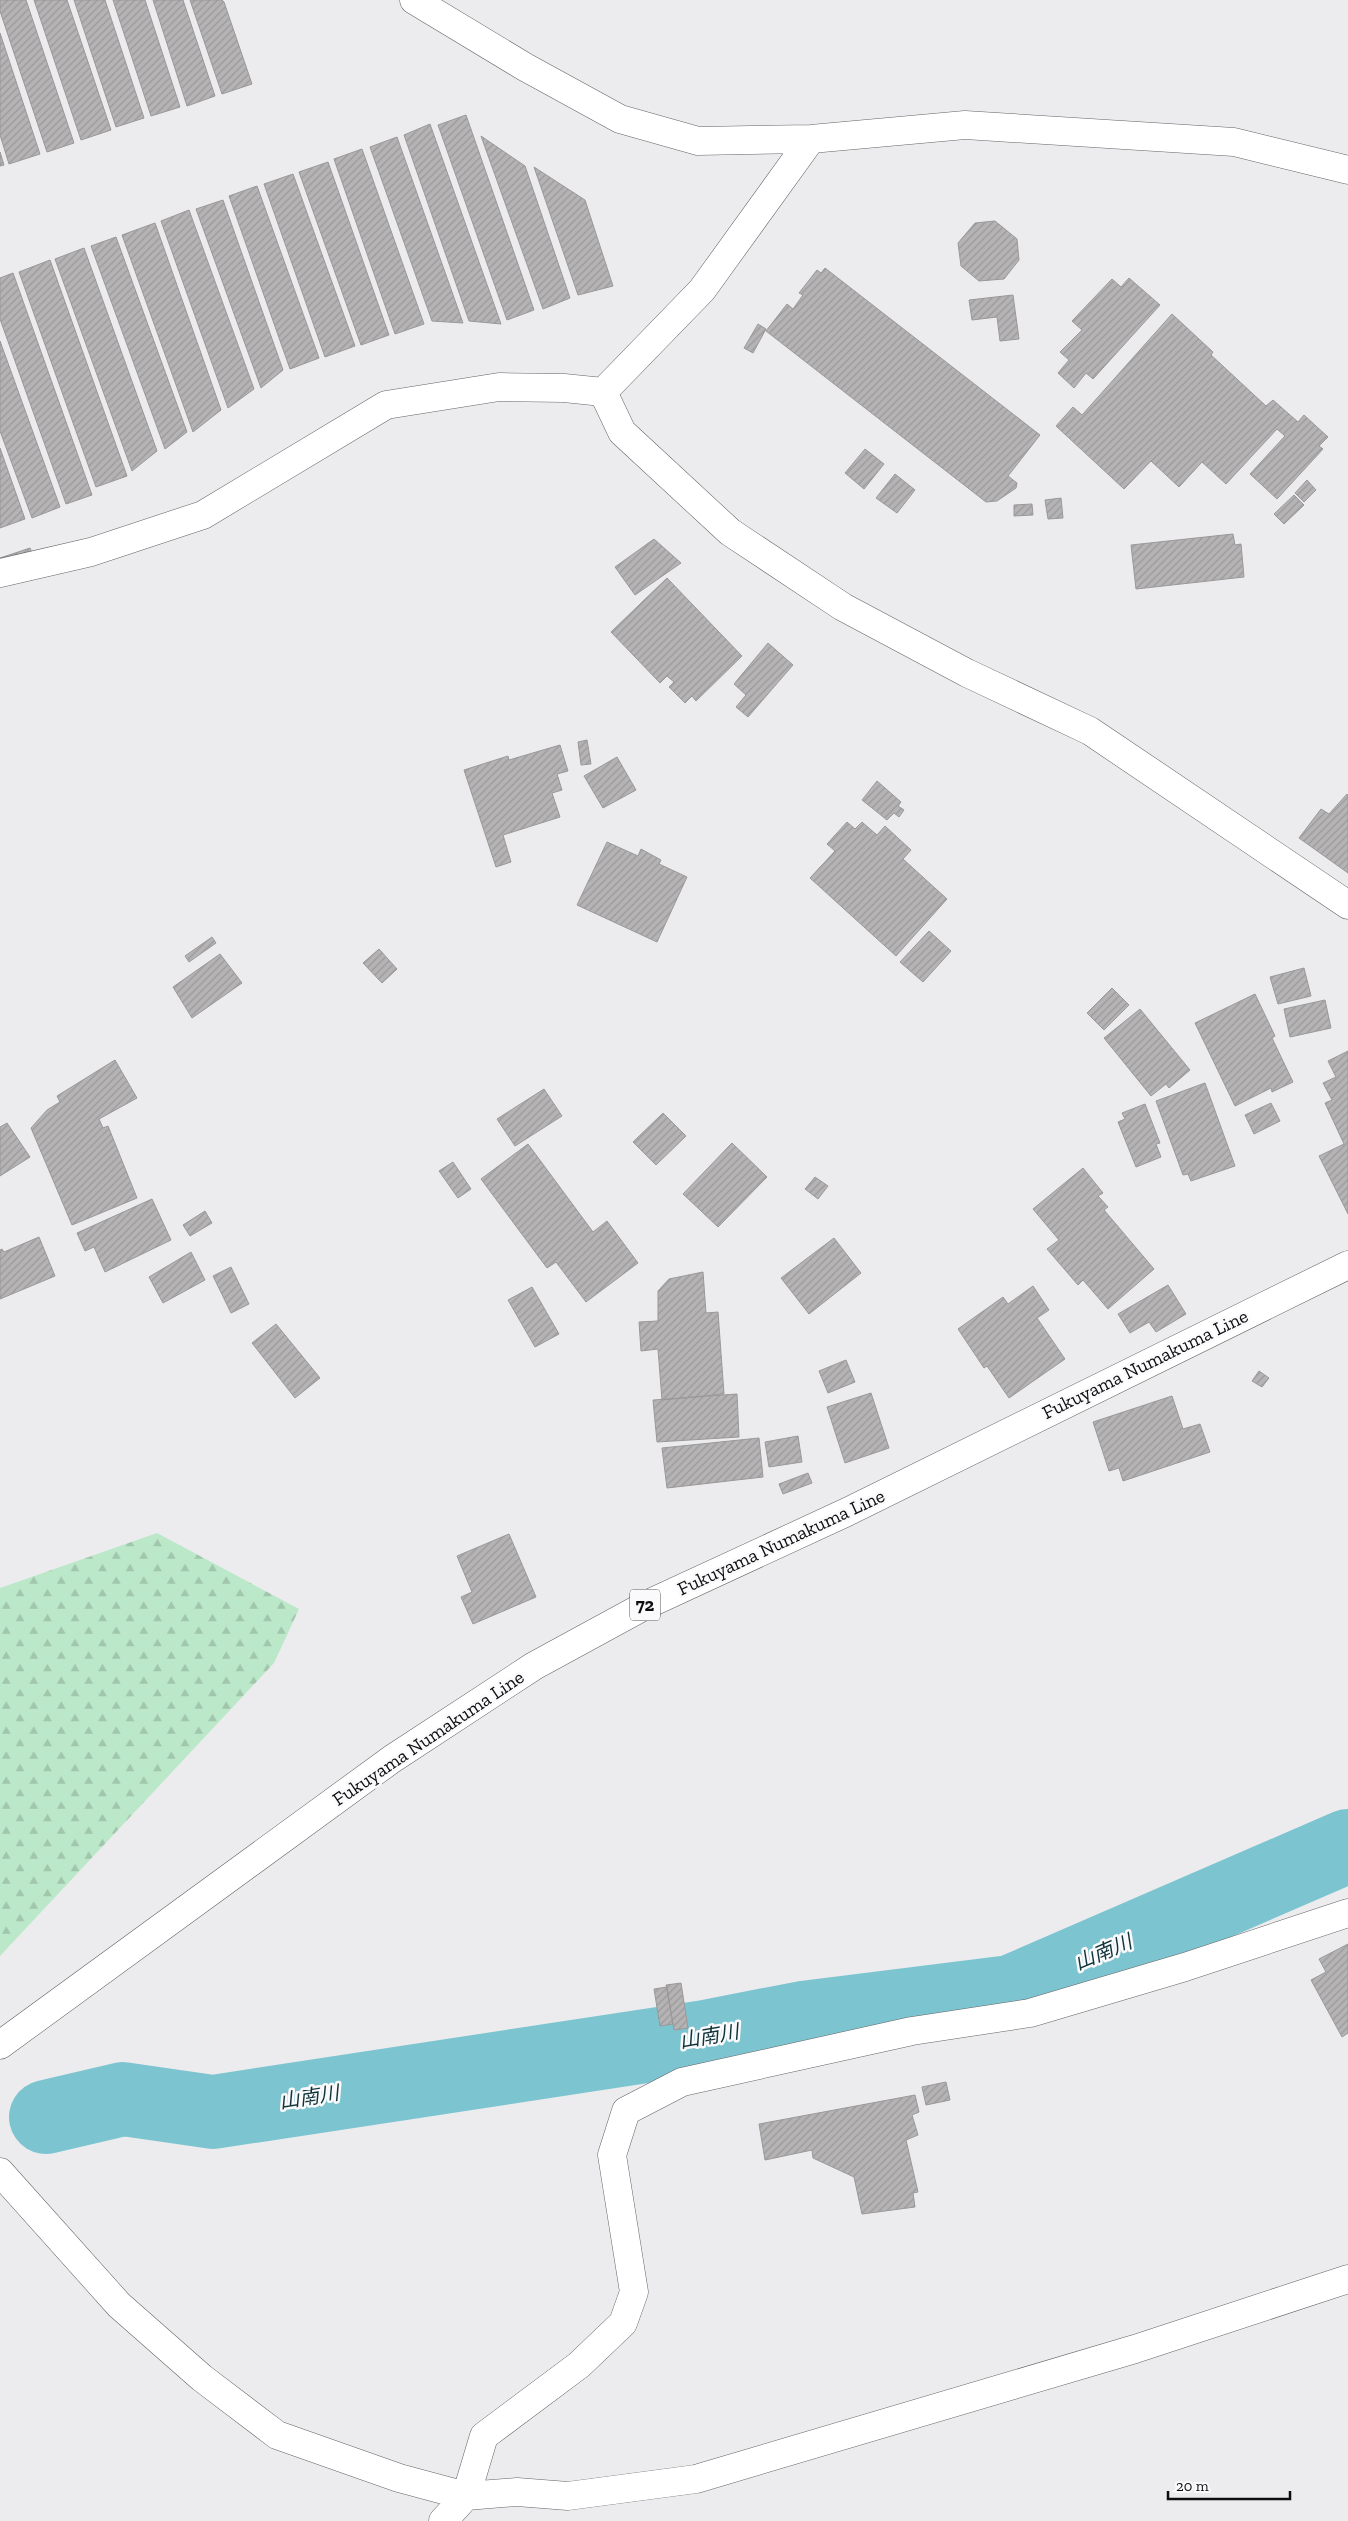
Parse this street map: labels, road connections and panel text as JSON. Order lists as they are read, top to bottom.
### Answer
{
  "streets": {
    "street": ["Fukuyama Numakuma Line", "72"]
  },
  "water": ["山南川"],
  "scale_bar": "20 m"
}
